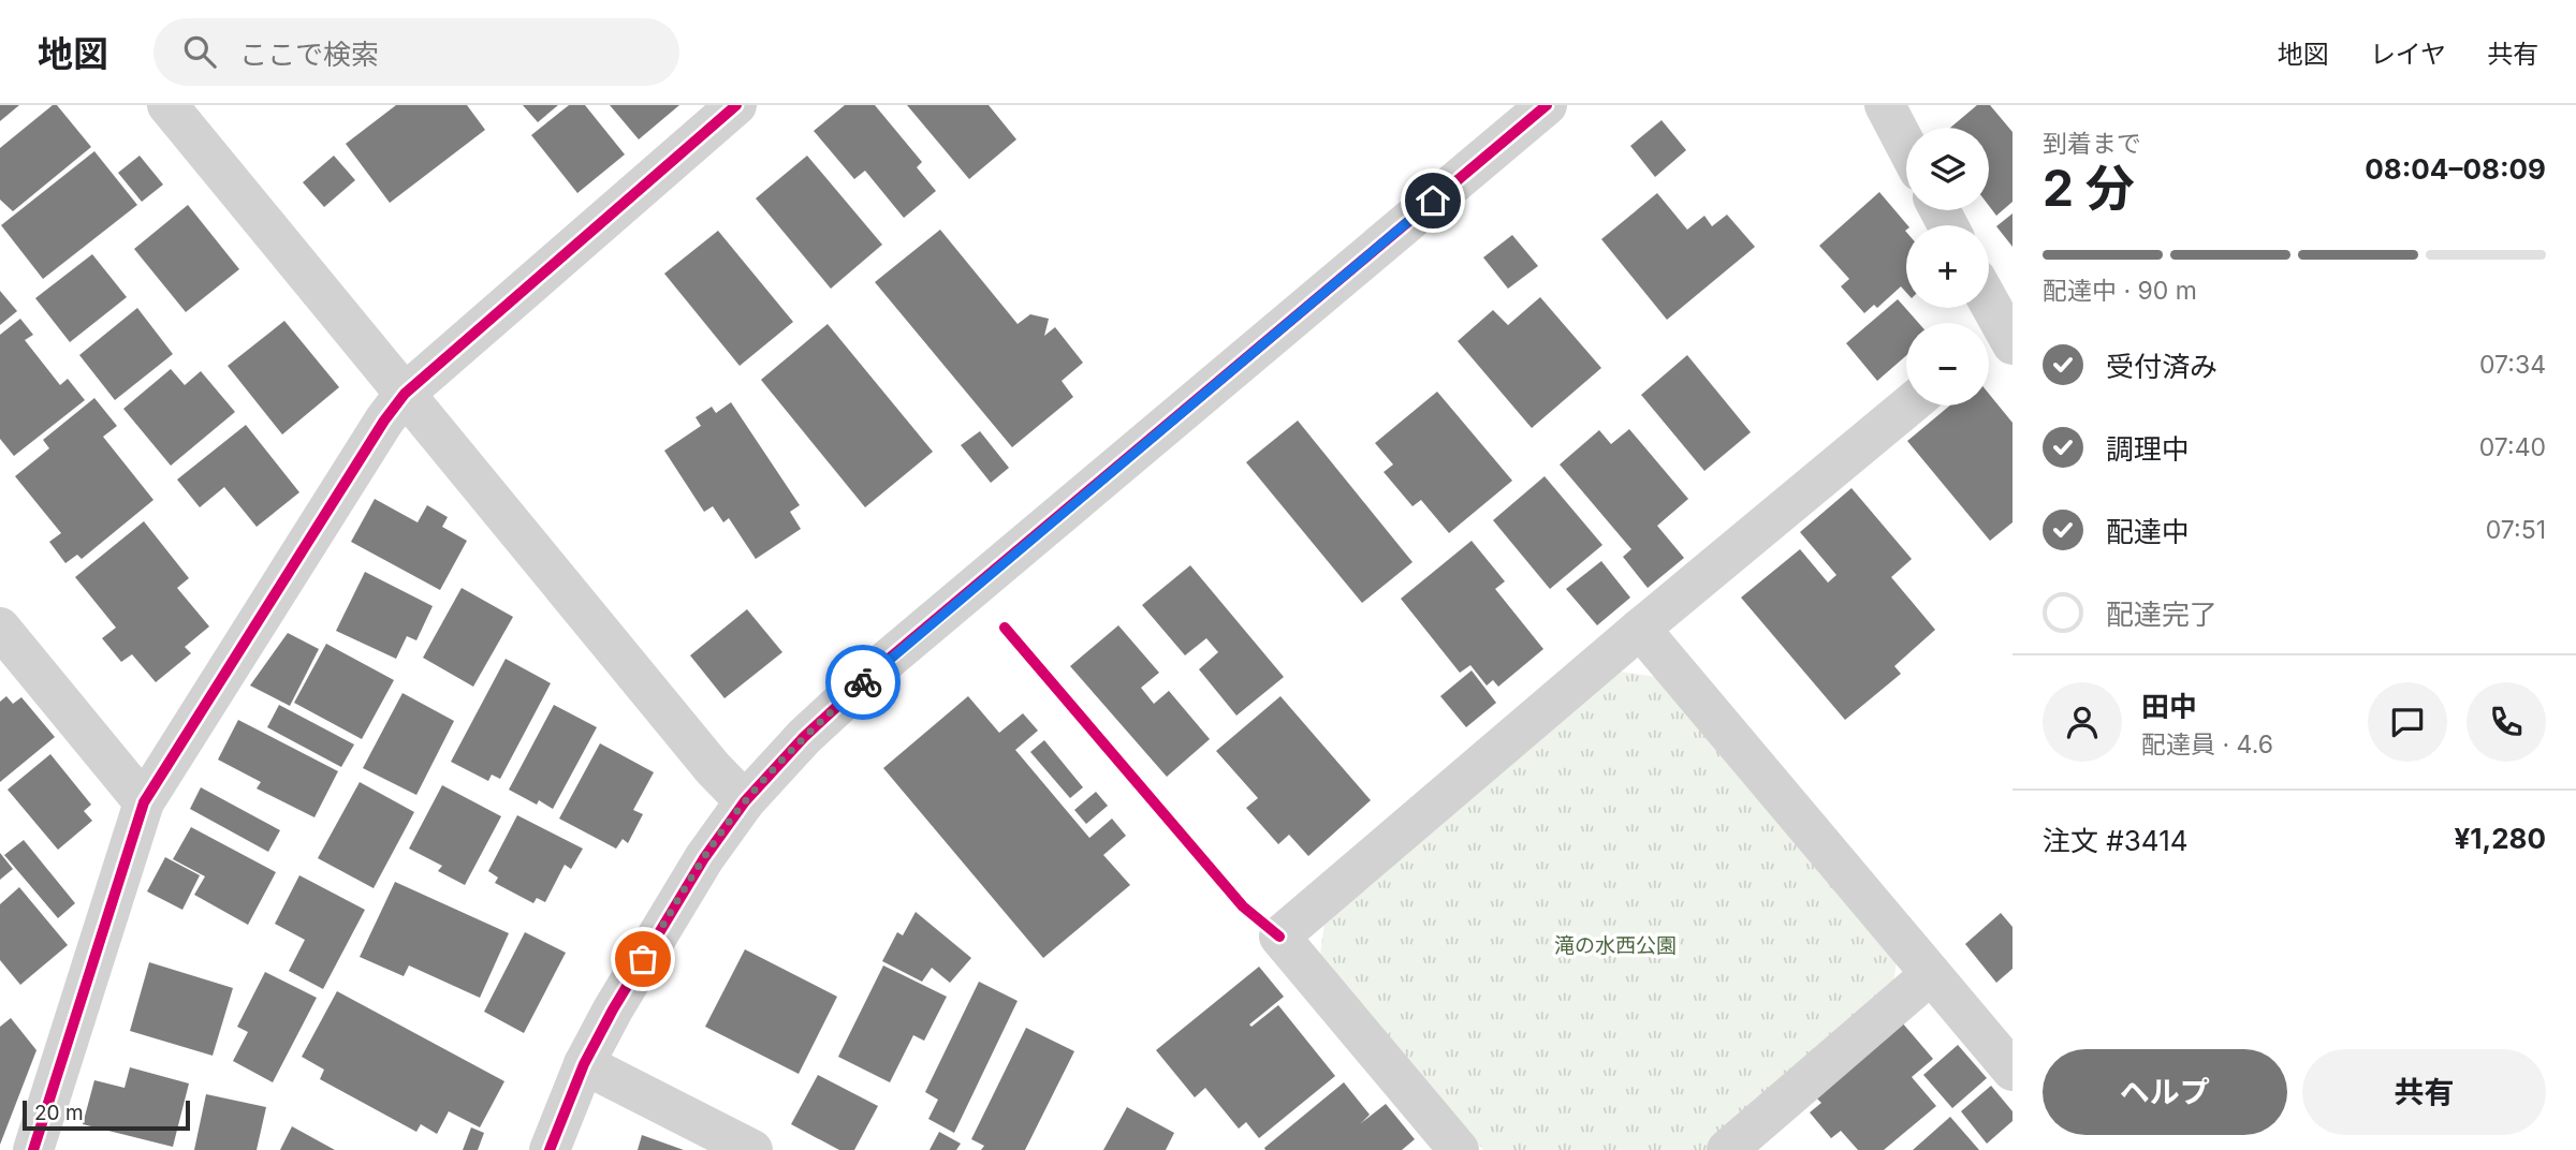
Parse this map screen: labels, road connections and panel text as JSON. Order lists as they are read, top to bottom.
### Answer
{
  "parks": ["滝の水西公園"],
  "scale_bar": "20 m",
  "page": {
    "header": "地図",
    "search": "ここで検索",
    "nav": ["地図", "レイヤ", "共有"],
    "heading": ["2 分", "到着まで", "08:04–08:09"],
    "panel": [
      "田中",
      "配達員 · 4.6",
      "注文 #3414",
      "¥1,280"
    ],
    "map_buttons": ["+", "−"],
    "bar": "配達中 · 90 m",
    "list": [
      ["受付済み", "07:34"],
      ["調理中", "07:40"],
      ["配達中", "07:51"],
      "配達完了"
    ],
    "buttons": ["ヘルプ", "共有"],
    "scale": "20 m"
  }
}
